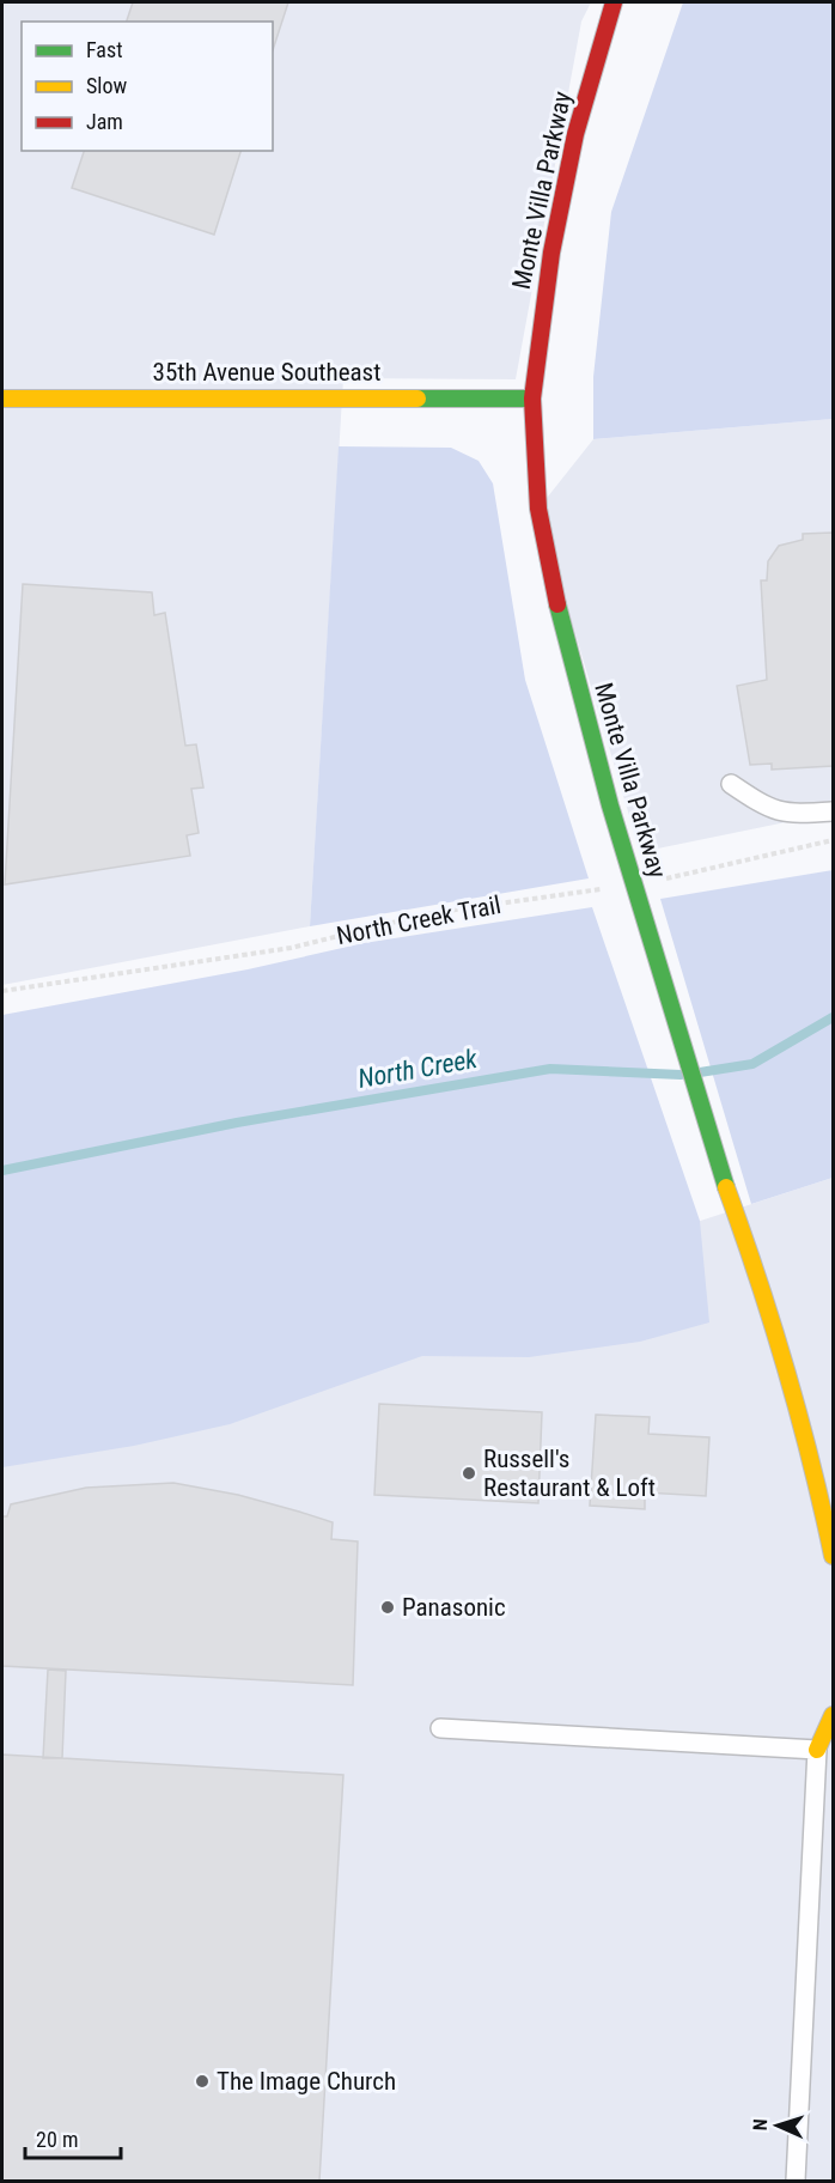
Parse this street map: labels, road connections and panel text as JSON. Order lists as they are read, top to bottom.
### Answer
{
  "streets": {
    "street": ["Monte Villa Parkway", "35th Avenue Southeast"],
    "path": ["North Creek Trail"]
  },
  "crossings": [
    ["Monte Villa Parkway", "35th Avenue Southeast"],
    ["Monte Villa Parkway", "North Creek Trail"]
  ],
  "water": ["North Creek"],
  "places": ["Russell's Restaurant & Loft", "Panasonic", "The Image Church"],
  "legend": ["Fast", "Slow", "Jam"],
  "scale_bar": "20 m",
  "north": "left"
}
